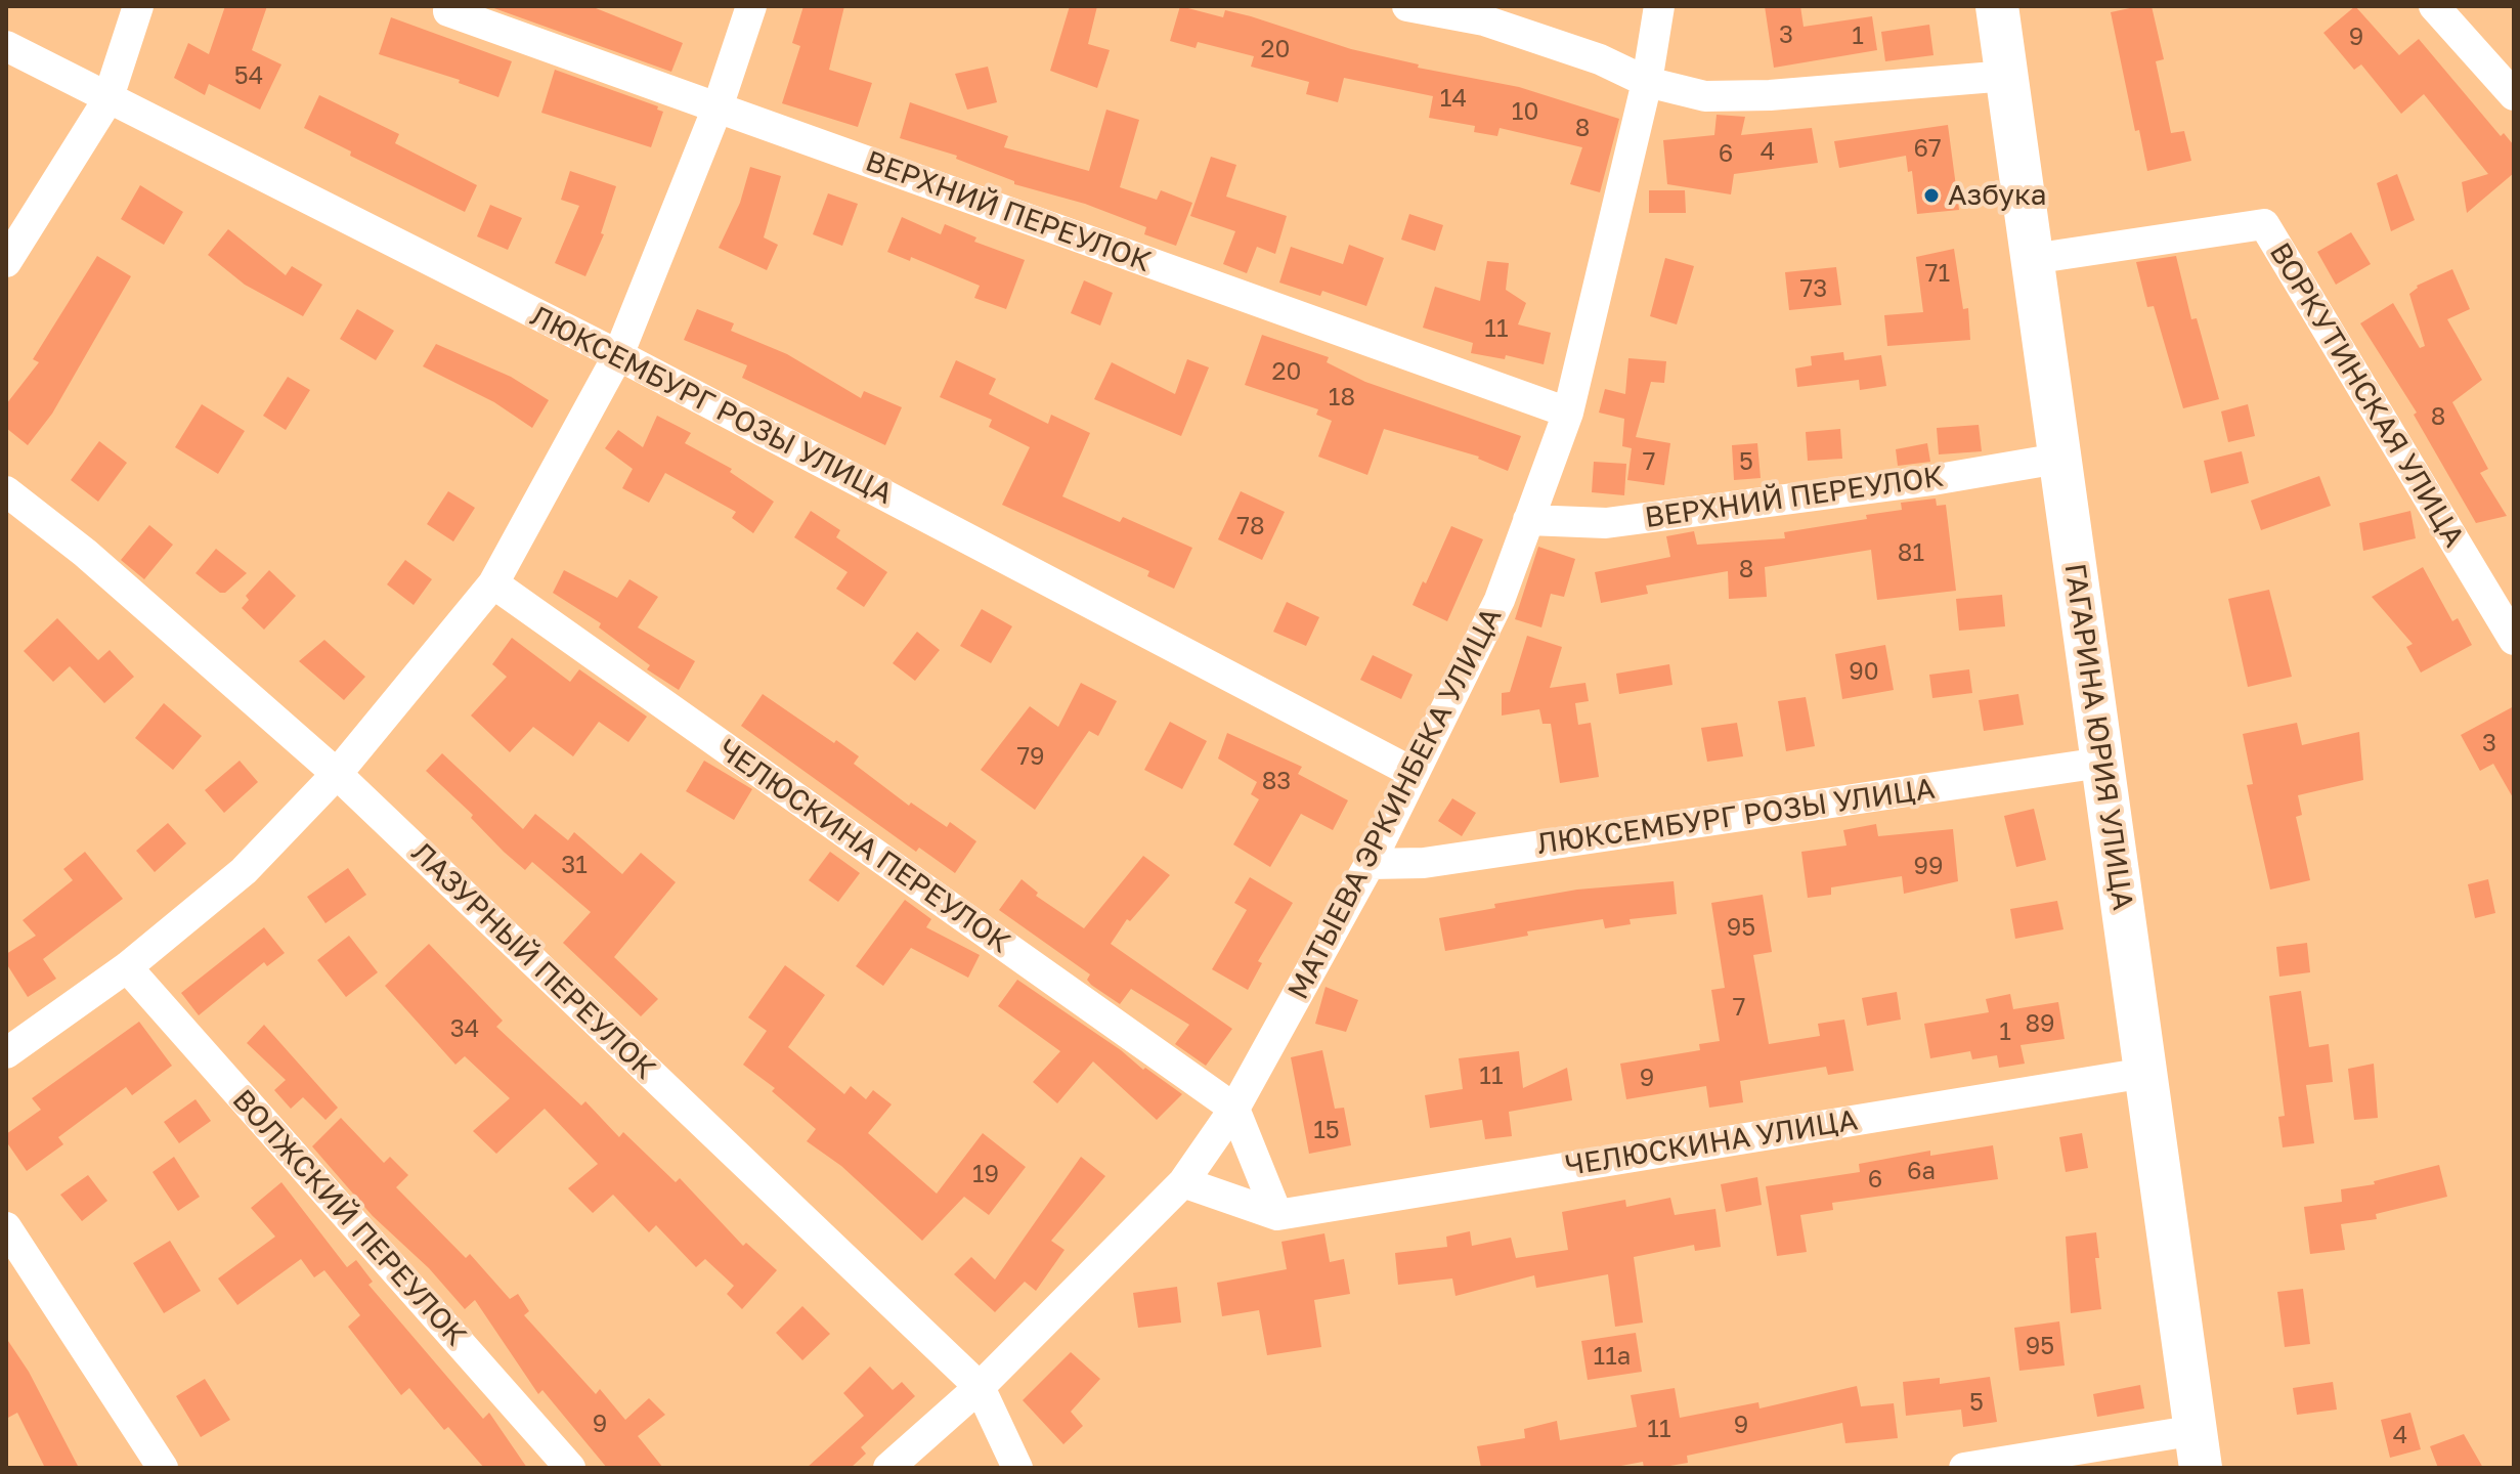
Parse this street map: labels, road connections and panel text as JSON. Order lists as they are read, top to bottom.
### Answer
{
  "streets": {
    "main road": ["ГАГАРИНА ЮРИЯ УЛИЦА"],
    "street": [
      "ВЕРХНИЙ ПЕРЕУЛОК",
      "ВОРКУТИНСКАЯ УЛИЦА",
      "ЛЮКСЕМБУРГ РОЗЫ УЛИЦА",
      "МАТЫЕВА ЭРКИНБЕКА УЛИЦА",
      "ЧЕЛЮСКИНА ПЕРЕУЛОК",
      "ЛАЗУРНЫЙ ПЕРЕУЛОК",
      "ЧЕЛЮСКИНА УЛИЦА",
      "ВОЛЖСКИЙ ПЕРЕУЛОК"
    ]
  },
  "crossings": [
    ["ВЕРХНИЙ ПЕРЕУЛОК", "ГАГАРИНА ЮРИЯ УЛИЦА"],
    ["ВЕРХНИЙ ПЕРЕУЛОК", "МАТЫЕВА ЭРКИНБЕКА УЛИЦА"],
    ["ВОРКУТИНСКАЯ УЛИЦА", "ГАГАРИНА ЮРИЯ УЛИЦА"],
    ["ЛЮКСЕМБУРГ РОЗЫ УЛИЦА", "ГАГАРИНА ЮРИЯ УЛИЦА"],
    ["ЛЮКСЕМБУРГ РОЗЫ УЛИЦА", "МАТЫЕВА ЭРКИНБЕКА УЛИЦА"],
    ["ГАГАРИНА ЮРИЯ УЛИЦА", "ЧЕЛЮСКИНА УЛИЦА"],
    ["МАТЫЕВА ЭРКИНБЕКА УЛИЦА", "ЧЕЛЮСКИНА ПЕРЕУЛОК"],
    ["МАТЫЕВА ЭРКИНБЕКА УЛИЦА", "ЛАЗУРНЫЙ ПЕРЕУЛОК"],
    ["МАТЫЕВА ЭРКИНБЕКА УЛИЦА", "ЧЕЛЮСКИНА УЛИЦА"]
  ],
  "places": ["Азбука"],
  "house_numbers": [
    "3",
    "1",
    "9",
    "20",
    "54",
    "14",
    "10",
    "8",
    "67",
    "4",
    "6",
    "71",
    "73",
    "11",
    "20",
    "18",
    "8",
    "7",
    "5",
    "78",
    "81",
    "8",
    "90",
    "3",
    "79",
    "83",
    "31",
    "99",
    "95",
    "7",
    "89",
    "34",
    "1",
    "11",
    "9",
    "15",
    "6a",
    "19",
    "6",
    "95",
    "11a",
    "5",
    "9",
    "9",
    "11",
    "4"
  ]
}
